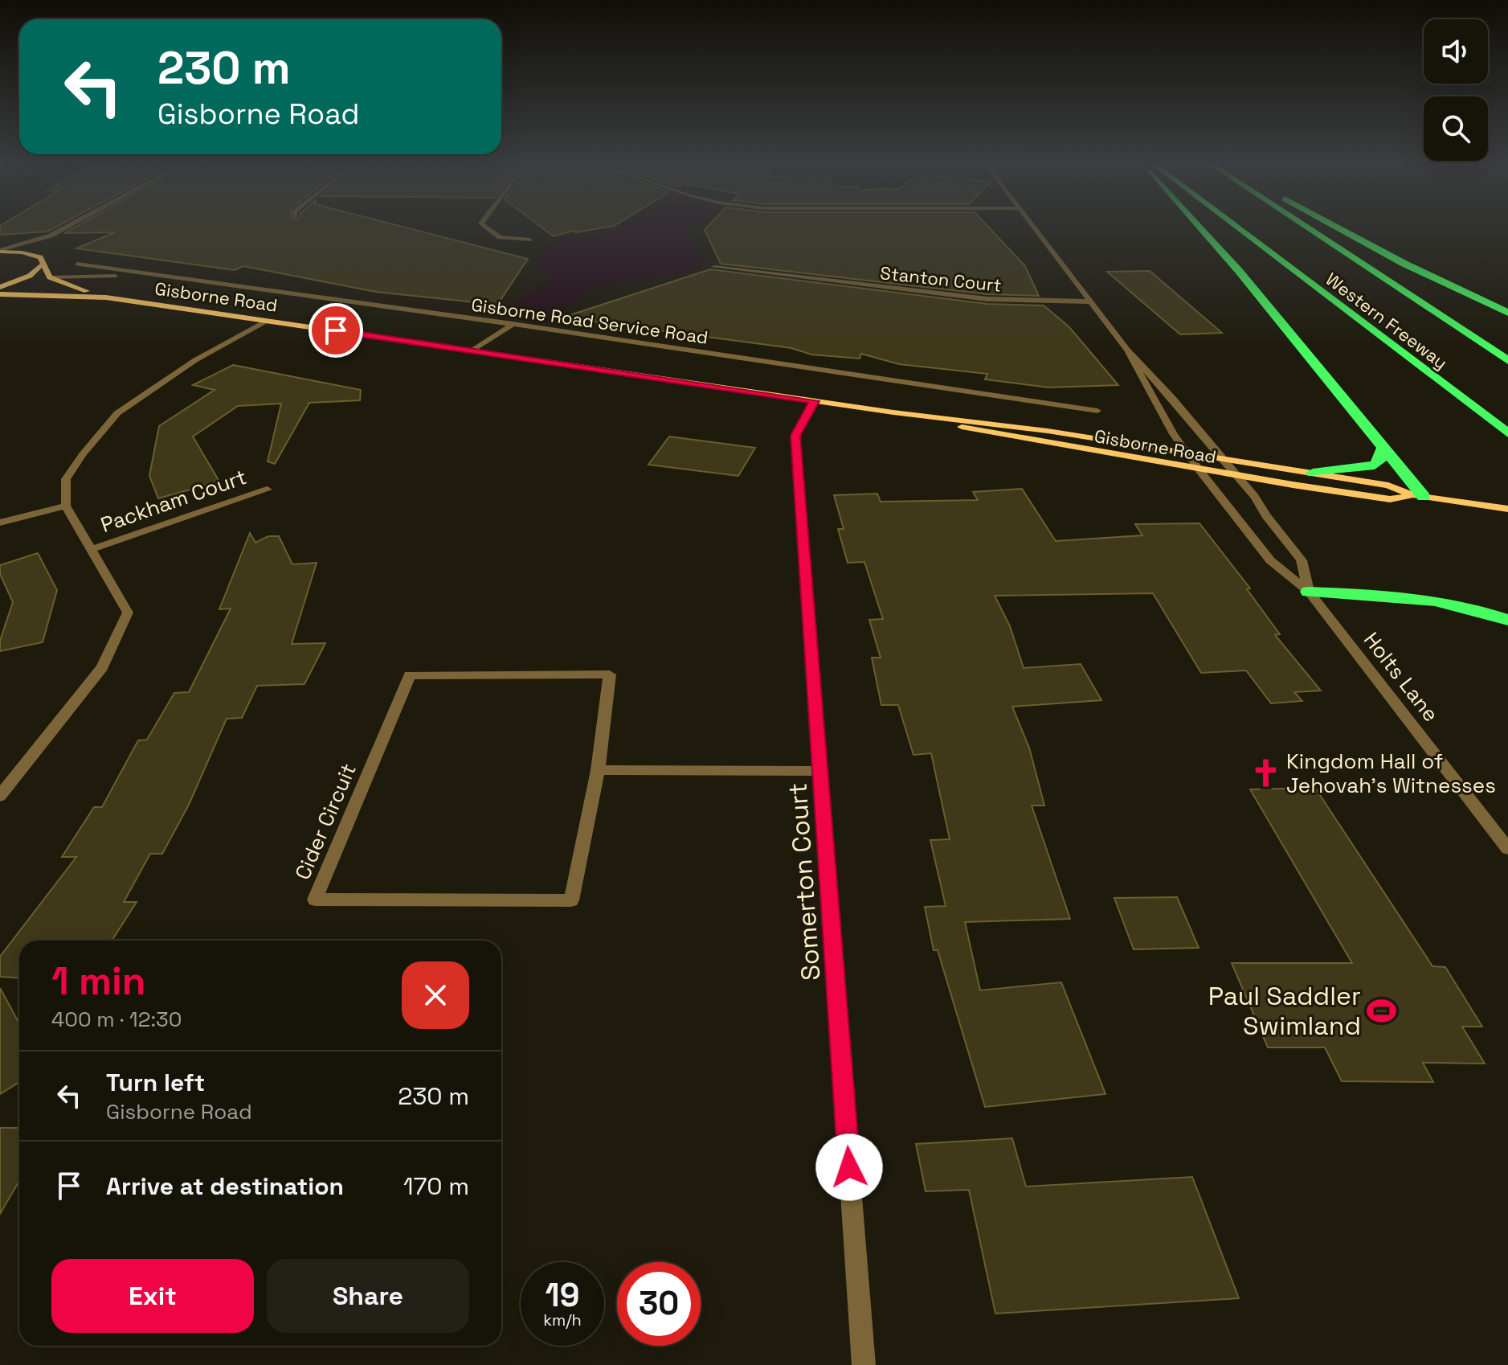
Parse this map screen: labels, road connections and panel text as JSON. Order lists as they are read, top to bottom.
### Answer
{
  "streets": {
    "highway": ["Western Freeway"],
    "main road": ["Gisborne Road"],
    "street": [
      "Stanton Court",
      "Gisborne Road Service Road",
      "Packham Court",
      "Holts Lane",
      "Cider Circuit",
      "Somerton Court"
    ]
  },
  "crossings": [
    ["Stanton Court", "Holts Lane"],
    ["Gisborne Road", "Holts Lane"],
    ["Gisborne Road", "Somerton Court"]
  ],
  "places": {
    "church": ["Kingdom Hall of Jehovah's Witnesses"],
    "sports": ["Paul Saddler Swimland"]
  },
  "page": {
    "turn": ["230 m", "Gisborne Road"],
    "heading": ["1 min", "400 m · 12:30"],
    "list": [
      {
        "name": "Turn left",
        "note": "Gisborne Road",
        "value": "230 m"
      },
      {
        "name": "Arrive at destination",
        "value": "170 m"
      }
    ],
    "buttons": ["Exit", "Share"],
    "speed": "19 km/h",
    "limit": "30"
  }
}
